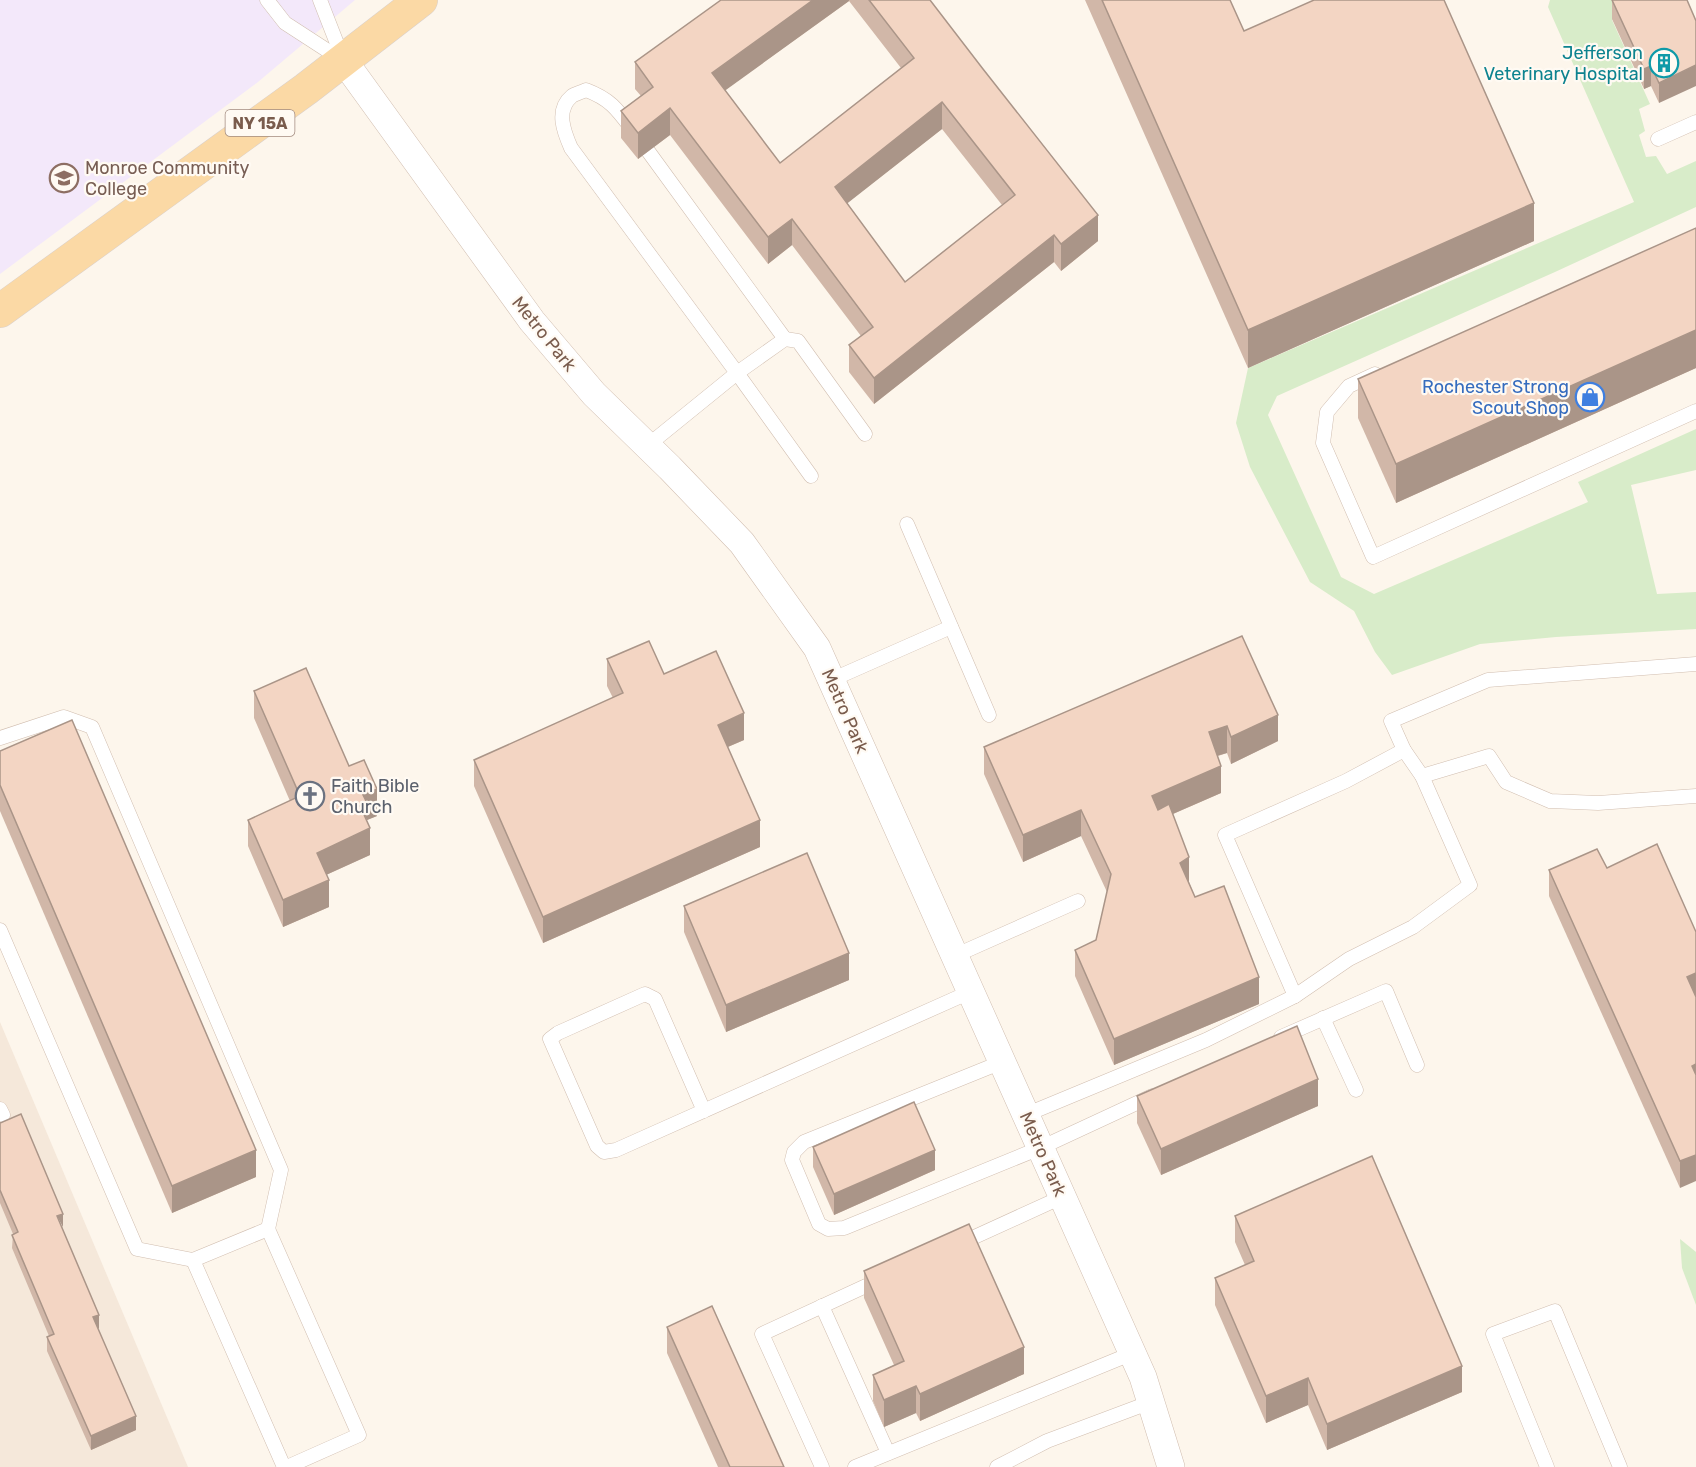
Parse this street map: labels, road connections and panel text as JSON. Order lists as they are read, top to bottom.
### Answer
{
  "streets": {
    "main road": ["NY 15A"],
    "street": ["Metro Park"]
  },
  "crossings": [
    ["NY 15A", "Metro Park"]
  ],
  "places": {
    "building": ["Jefferson Veterinary Hospital"],
    "school or university": ["Monroe Community College"],
    "shop": ["Rochester Strong Scout Shop"],
    "church": ["Faith Bible Church"]
  }
}
